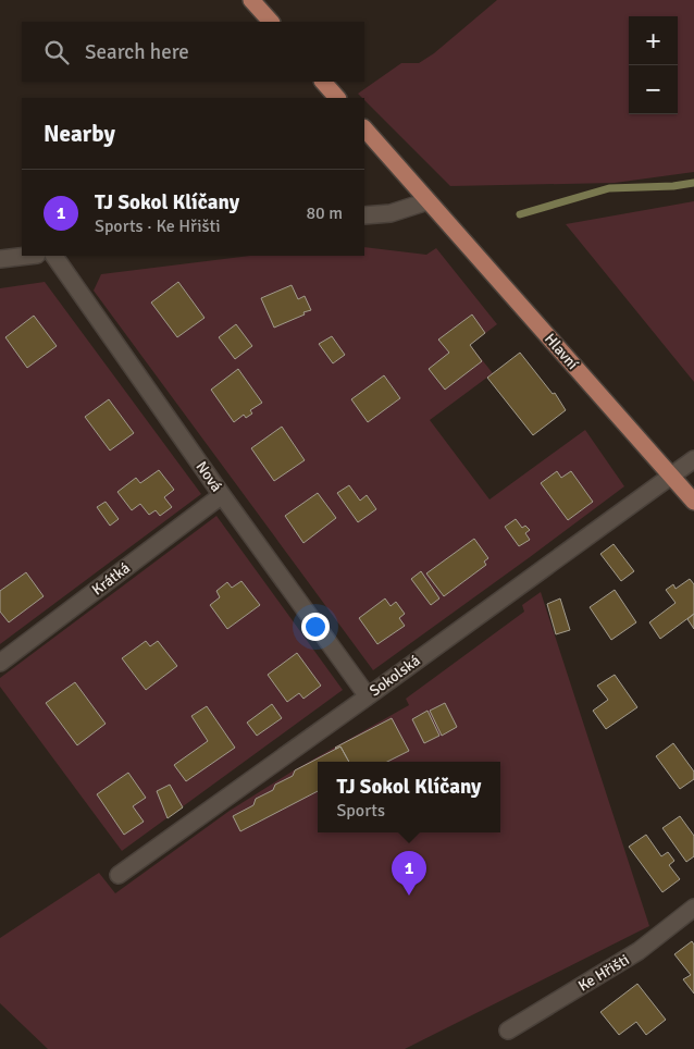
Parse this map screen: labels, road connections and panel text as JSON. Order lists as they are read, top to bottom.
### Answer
{
  "streets": {
    "main road": ["Hlavní"],
    "street": [
      "Nová",
      "Krátká",
      "Sokolská",
      "Ke Hřišti"
    ]
  },
  "crossings": [
    ["Hlavní", "Sokolská"],
    ["Nová", "Krátká"],
    ["Nová", "Sokolská"]
  ],
  "page": {
    "map_buttons": ["+", "−"],
    "search": "Search here",
    "heading": "Nearby",
    "list": [
      {
        "mark": "1",
        "name": "TJ Sokol Klíčany",
        "note": "Sports · Ke Hřišti",
        "value": "80 m"
      }
    ],
    "popup": ["TJ Sokol Klíčany", "Sports"],
    "pins": "1"
  }
}
